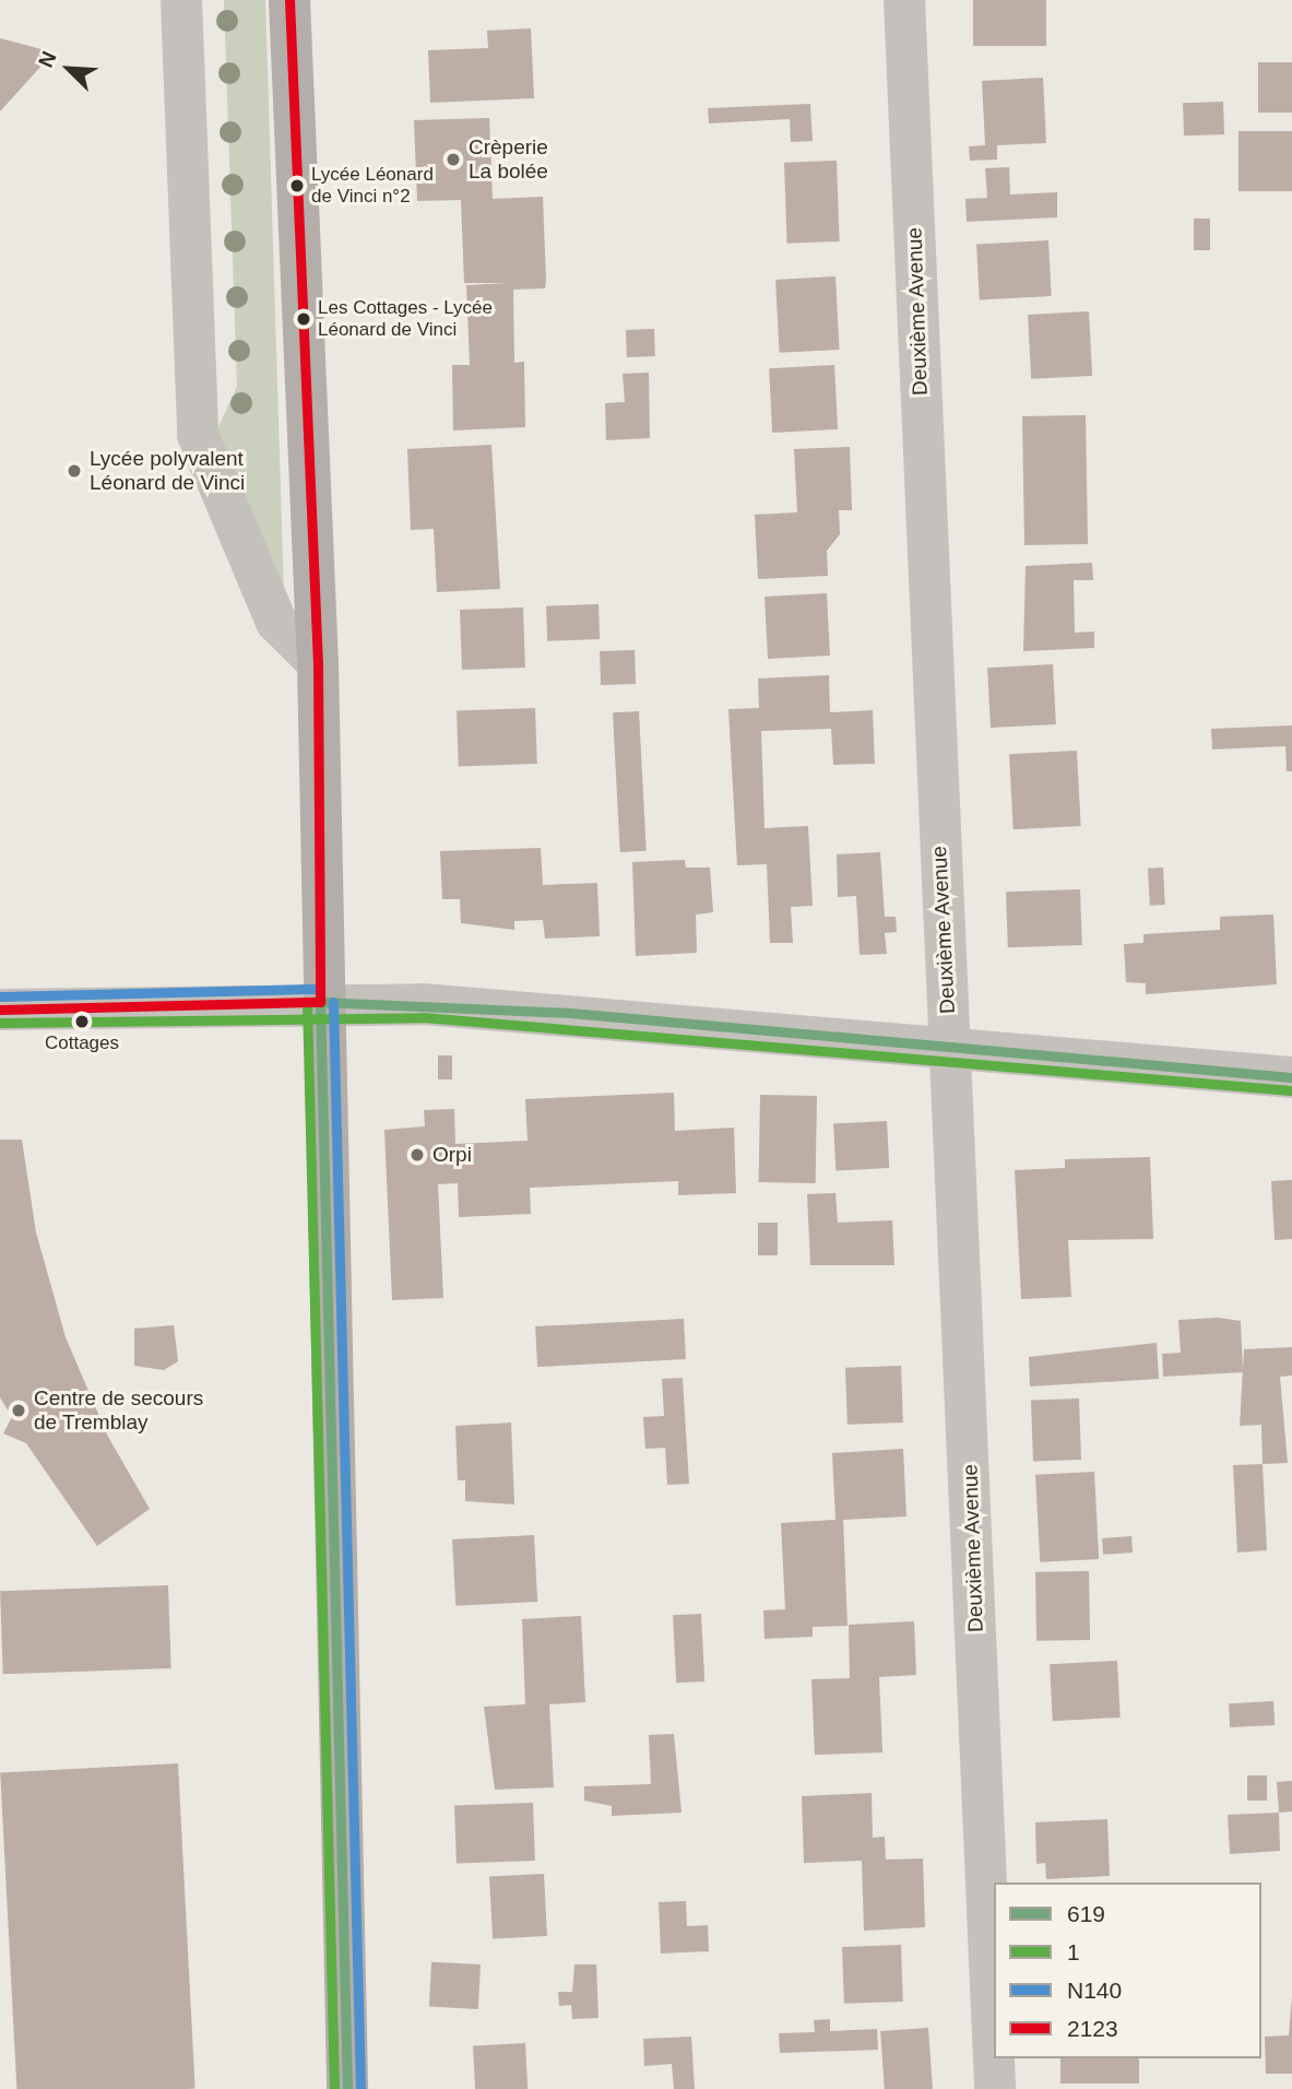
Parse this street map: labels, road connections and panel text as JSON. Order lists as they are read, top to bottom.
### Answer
{
  "streets": {
    "street": ["Deuxième Avenue"]
  },
  "places": [
    "Crèperie La bolée",
    "Lycée Léonard de Vinci n°2",
    "Les Cottages - Lycée Léonard de Vinci",
    "Lycée polyvalent Léonard de Vinci",
    "Cottages",
    "Orpi",
    "Centre de secours de Tremblay"
  ],
  "lines": [
    "transit line 2123",
    "transit line N140",
    "transit line 619",
    "transit line 1"
  ],
  "legend": [
    "619",
    "1",
    "N140",
    "2123"
  ],
  "north": "top left"
}
